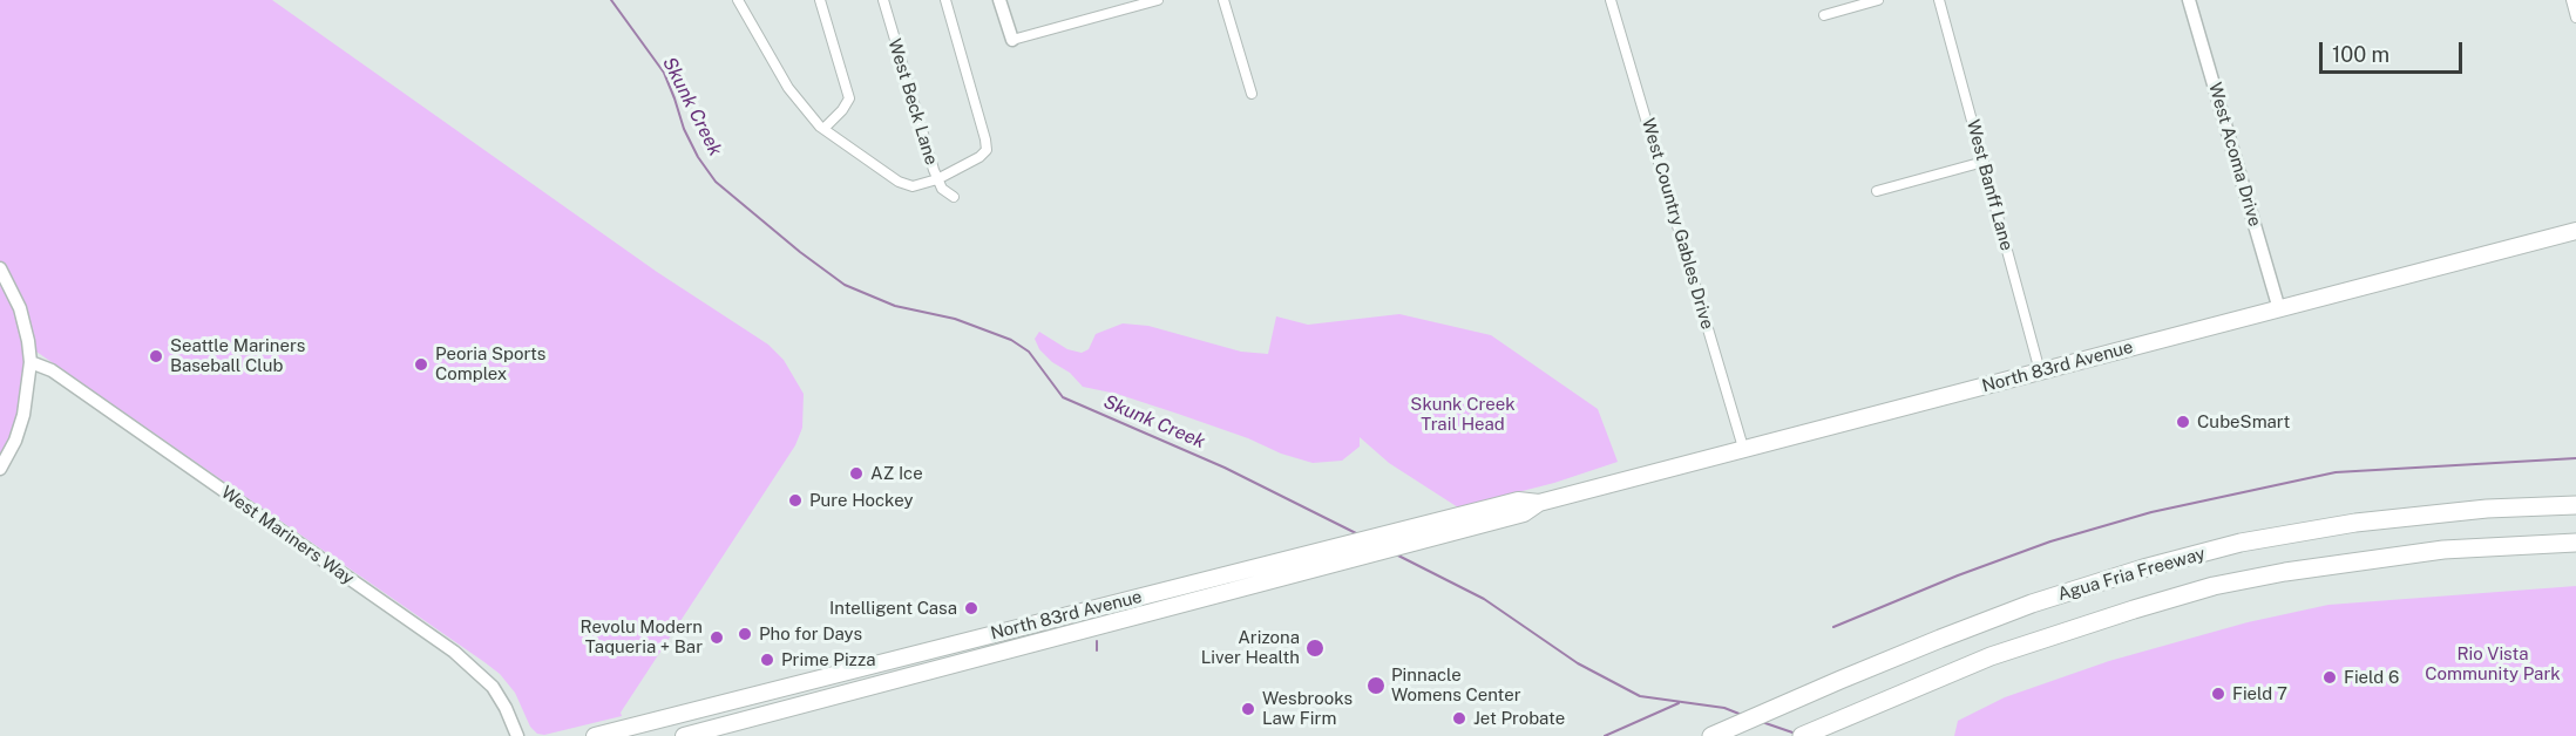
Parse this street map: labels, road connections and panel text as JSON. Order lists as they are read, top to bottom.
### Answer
{
  "streets": {
    "highway": ["Agua Fria Freeway"],
    "main road": ["North 83rd Avenue"],
    "street": [
      "West Beck Lane",
      "West Acoma Drive",
      "West Banff Lane",
      "West Country Gables Drive",
      "West Mariners Way"
    ]
  },
  "crossings": [
    ["West Acoma Drive", "North 83rd Avenue"],
    ["West Banff Lane", "North 83rd Avenue"],
    ["West Country Gables Drive", "North 83rd Avenue"]
  ],
  "water": ["Skunk Creek"],
  "parks": ["Skunk Creek Trail Head", "Rio Vista Community Park"],
  "places": [
    "Seattle Mariners Baseball Club",
    "Peoria Sports Complex",
    "CubeSmart",
    "AZ Ice",
    "Pure Hockey",
    "Intelligent Casa",
    "Pho for Days",
    "Revolu Modern Taqueria + Bar",
    "Arizona Liver Health",
    "Prime Pizza",
    "Field 6",
    "Pinnacle Womens Center",
    "Field 7",
    "Wesbrooks Law Firm",
    "Jet Probate"
  ],
  "scale_bar": "100 m"
}
